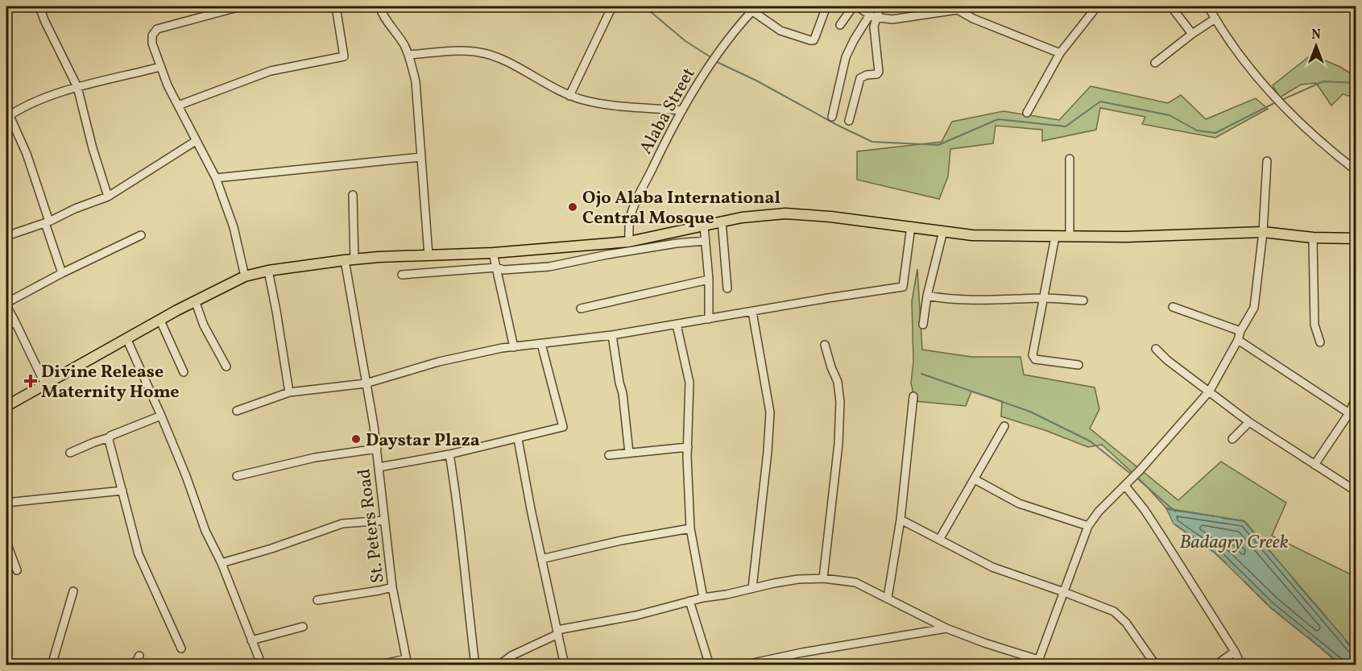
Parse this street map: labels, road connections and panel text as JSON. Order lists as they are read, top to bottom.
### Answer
{
  "streets": {
    "street": ["Alaba Street", "St. Peters Road"]
  },
  "water": ["Badagry Creek"],
  "places": {
    "other": ["Ojo Alaba International Central Mosque", "Daystar Plaza"],
    "health": ["Divine Release Maternity Home"]
  },
  "north": "top"
}
